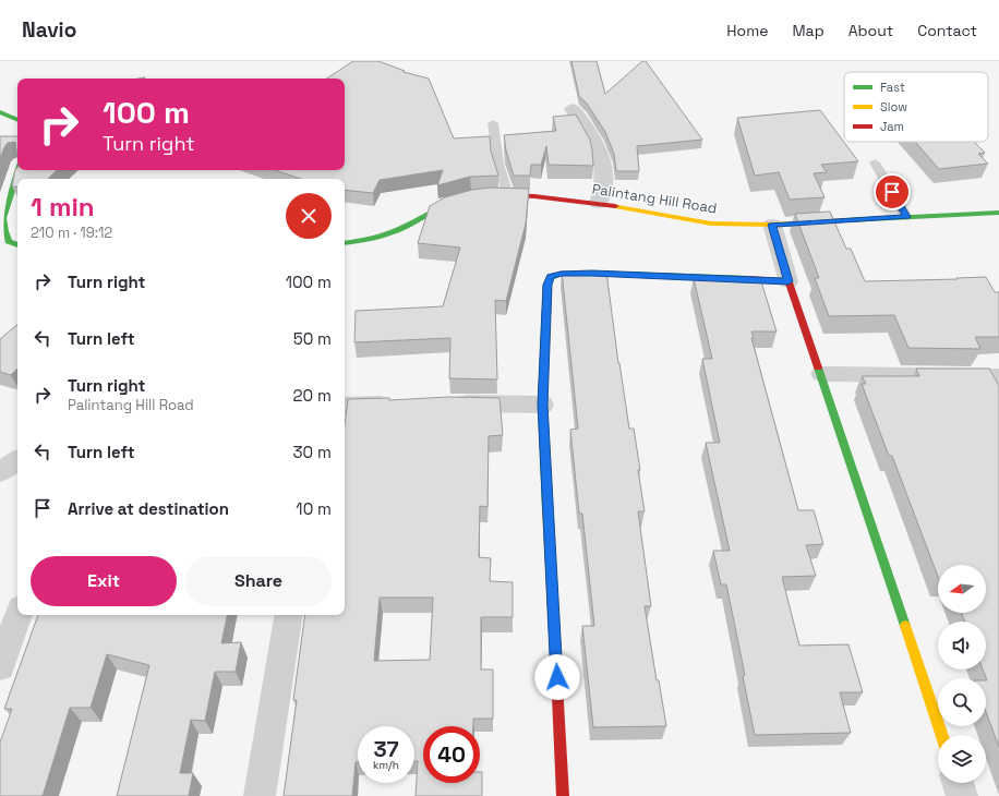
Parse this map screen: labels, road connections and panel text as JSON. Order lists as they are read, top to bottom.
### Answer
{
  "streets": {
    "street": ["Palintang Hill Road"]
  },
  "legend": ["Fast", "Slow", "Jam"],
  "north": "left",
  "page": {
    "header": "Navio",
    "nav": [
      "Home",
      "Map",
      "About",
      "Contact"
    ],
    "turn": ["100 m", "Turn right"],
    "heading": ["1 min", "210 m · 19:12"],
    "list": [
      {
        "name": "Turn right",
        "value": "100 m"
      },
      {
        "name": "Turn left",
        "value": "50 m"
      },
      {
        "name": "Turn right",
        "note": "Palintang Hill Road",
        "value": "20 m"
      },
      {
        "name": "Turn left",
        "value": "30 m"
      },
      {
        "name": "Arrive at destination",
        "value": "10 m"
      }
    ],
    "buttons": ["Exit", "Share"],
    "speed": "37 km/h",
    "limit": "40"
  }
}
